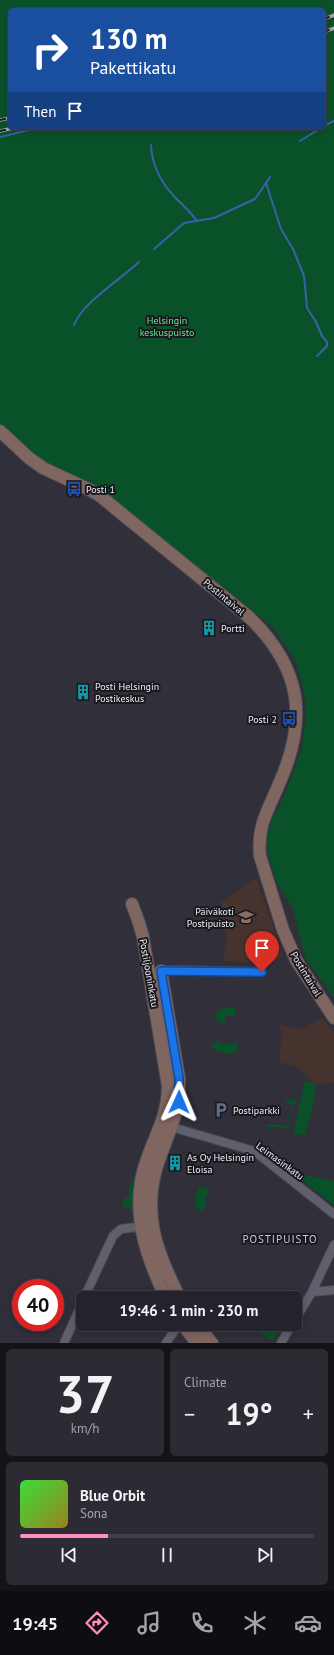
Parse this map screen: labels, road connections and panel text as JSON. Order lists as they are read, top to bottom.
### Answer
{
  "streets": {
    "street": ["Postintaival", "Postiljooninkatu", "Leimasinkatu"]
  },
  "crossings": [
    ["Postiljooninkatu", "Leimasinkatu"]
  ],
  "districts": ["POSTIPUISTO"],
  "parks": ["Helsingin keskuspuisto"],
  "places": {
    "bus stop": ["Posti 1", "Posti 2"],
    "building": ["Portti", "Posti Helsingin Postikeskus", "As Oy Helsingin Eloisa"],
    "school or university": ["Päiväkoti Postipuisto"],
    "parking": ["Postiparkki"]
  },
  "page": {
    "turn": ["130 m", "Pakettikatu"],
    "then": "Then",
    "limit": "40",
    "trip": "19:46 · 1 min · 230 m",
    "tile": [
      ["37", "km/h"],
      "Climate"
    ],
    "heat": ["−", "19°", "+"],
    "song": ["Blue Orbit", "Sona"],
    "tabs": "19:45"
  }
}
